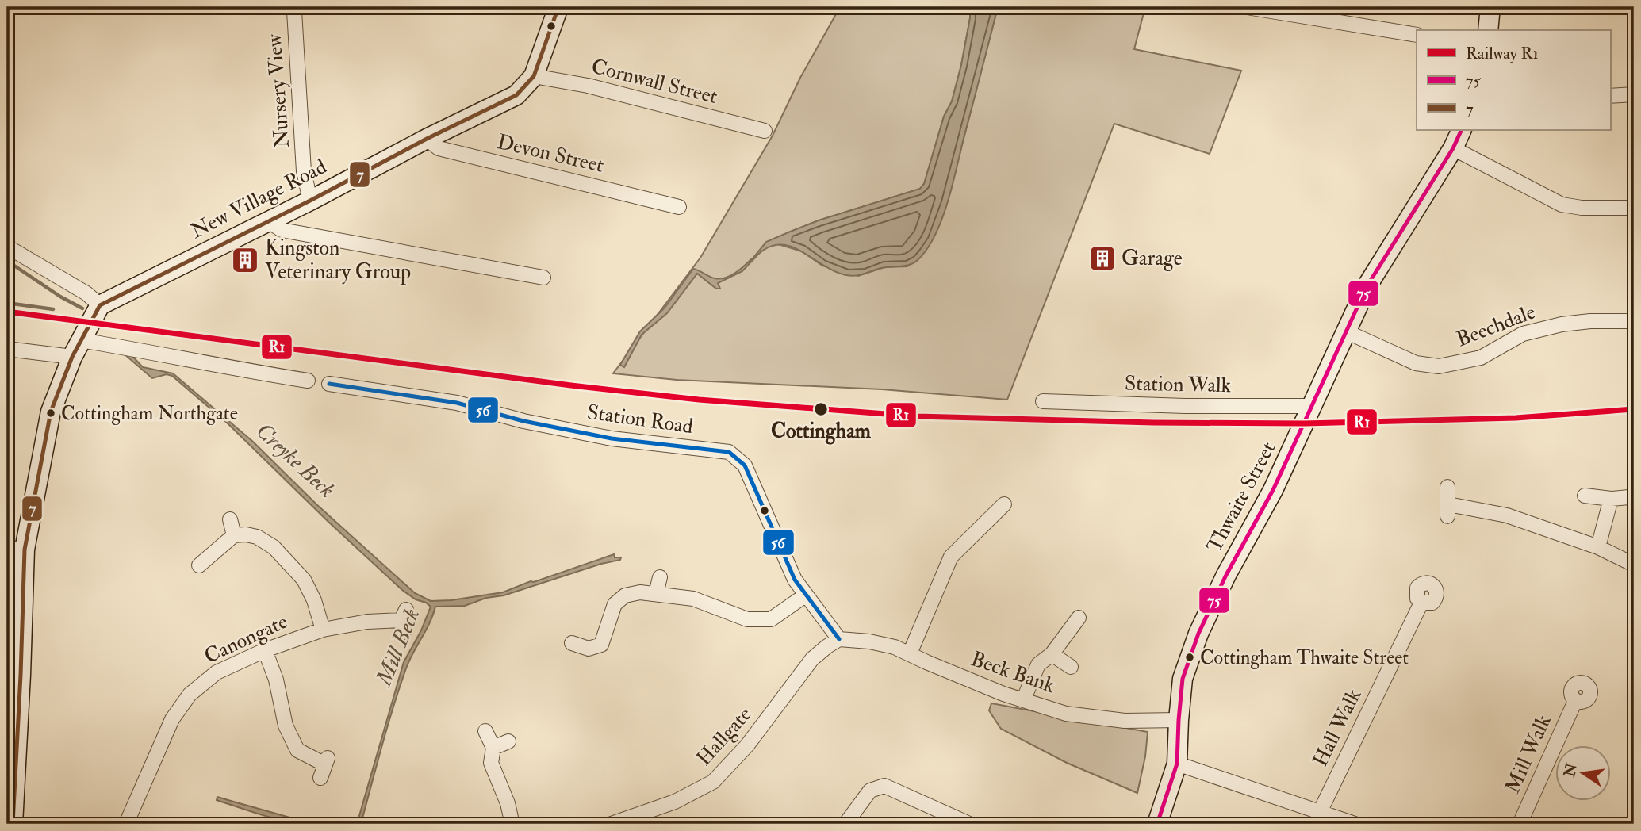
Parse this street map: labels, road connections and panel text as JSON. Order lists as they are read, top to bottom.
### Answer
{
  "streets": {
    "street": [
      "Cornwall Street",
      "Nursery View",
      "Devon Street",
      "New Village Road",
      "Beechdale",
      "Station Walk",
      "Station Road",
      "Thwaite Street",
      "Canongate",
      "Beck Bank",
      "Hall Walk",
      "Hallgate",
      "Mill Walk"
    ]
  },
  "crossings": [
    ["Cornwall Street", "New Village Road"],
    ["Nursery View", "New Village Road"],
    ["Devon Street", "New Village Road"],
    ["Beechdale", "Thwaite Street"],
    ["Station Walk", "Thwaite Street"],
    ["Station Road", "Beck Bank"],
    ["Station Road", "Hallgate"],
    ["Thwaite Street", "Beck Bank"],
    ["Beck Bank", "Hallgate"]
  ],
  "water": ["Creyke Beck", "Mill Beck"],
  "places": {
    "building": ["Garage", "Kingston Veterinary Group"],
    "other": ["Cottingham", "Cottingham Northgate", "Cottingham Thwaite Street"]
  },
  "lines": [
    "transit line 7",
    "transit line 75",
    "rail line R1",
    "transit line 56"
  ],
  "legend": ["Railway R1", "75", "7"],
  "north": "left"
}
